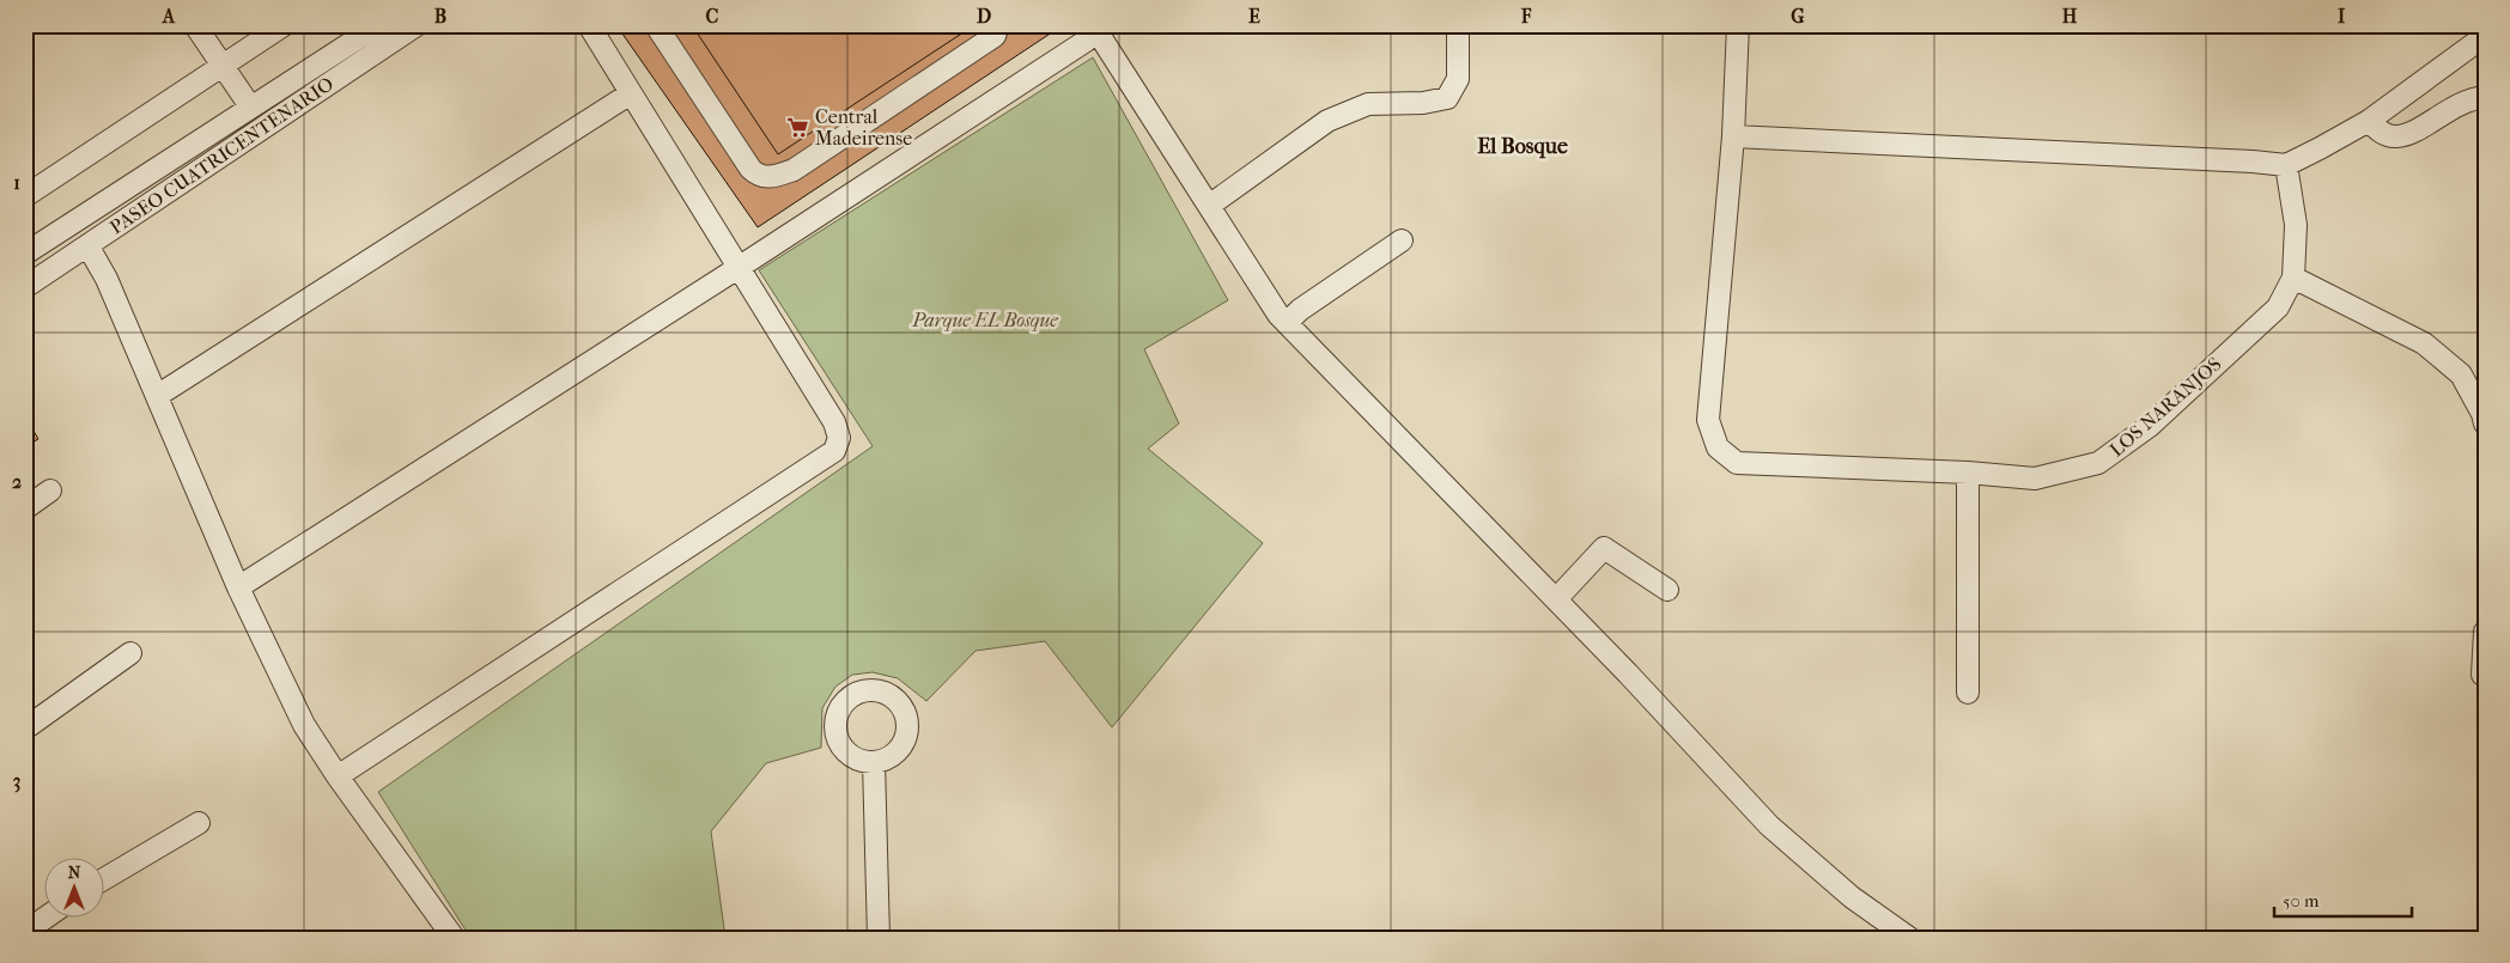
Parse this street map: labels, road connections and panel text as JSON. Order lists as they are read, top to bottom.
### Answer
{
  "streets": {
    "street": ["PASEO CUATRICENTENARIO", "LOS NARANJOS"]
  },
  "districts": ["El Bosque"],
  "parks": ["Parque EL Bosque"],
  "places": {
    "supermarket": ["Central Madeirense"]
  },
  "scale_bar": "50 m",
  "north": "top",
  "grid": {
    "columns": [
      "A",
      "B",
      "C",
      "D",
      "E",
      "F",
      "G",
      "H",
      "I"
    ],
    "rows": ["1", "2", "3"]
  }
}
